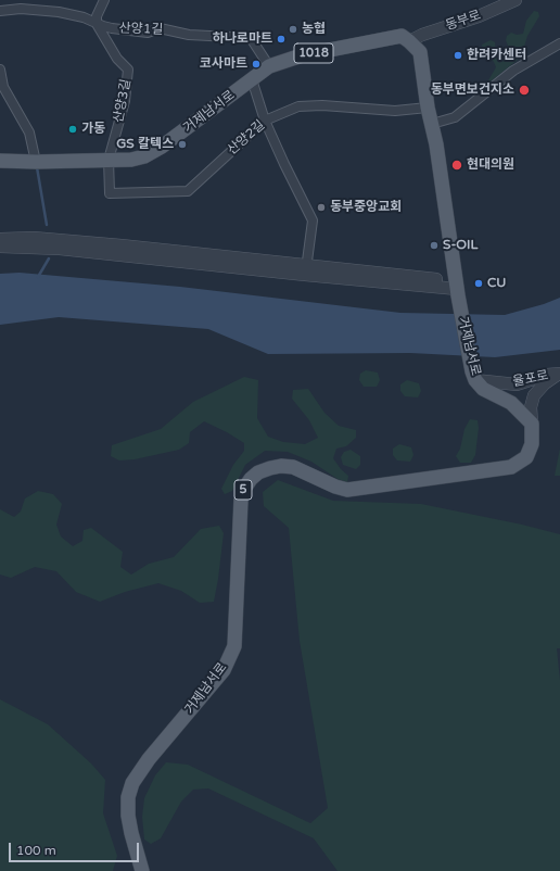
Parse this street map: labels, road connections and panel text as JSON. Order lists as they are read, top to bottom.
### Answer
{
  "streets": {
    "main road": ["1018", "거제남서로", "5"],
    "street": [
      "동부로",
      "산양1길",
      "산양3길",
      "산양2길",
      "율포로"
    ]
  },
  "crossings": [
    ["동부로", "거제남서로"],
    ["산양1길", "산양3길"],
    ["산양1길", "거제남서로"],
    ["산양3길", "거제남서로"],
    ["산양3길", "산양2길"],
    ["거제남서로", "산양2길"],
    ["거제남서로", "율포로"]
  ],
  "places": [
    "농협",
    "하나로마트",
    "한려카센터",
    "코사마트",
    "동부면보건지소",
    "가동",
    "GS 칼텍스",
    "현대의원",
    "동부중앙교회",
    "S-OIL",
    "CU"
  ],
  "scale_bar": "100 m"
}
